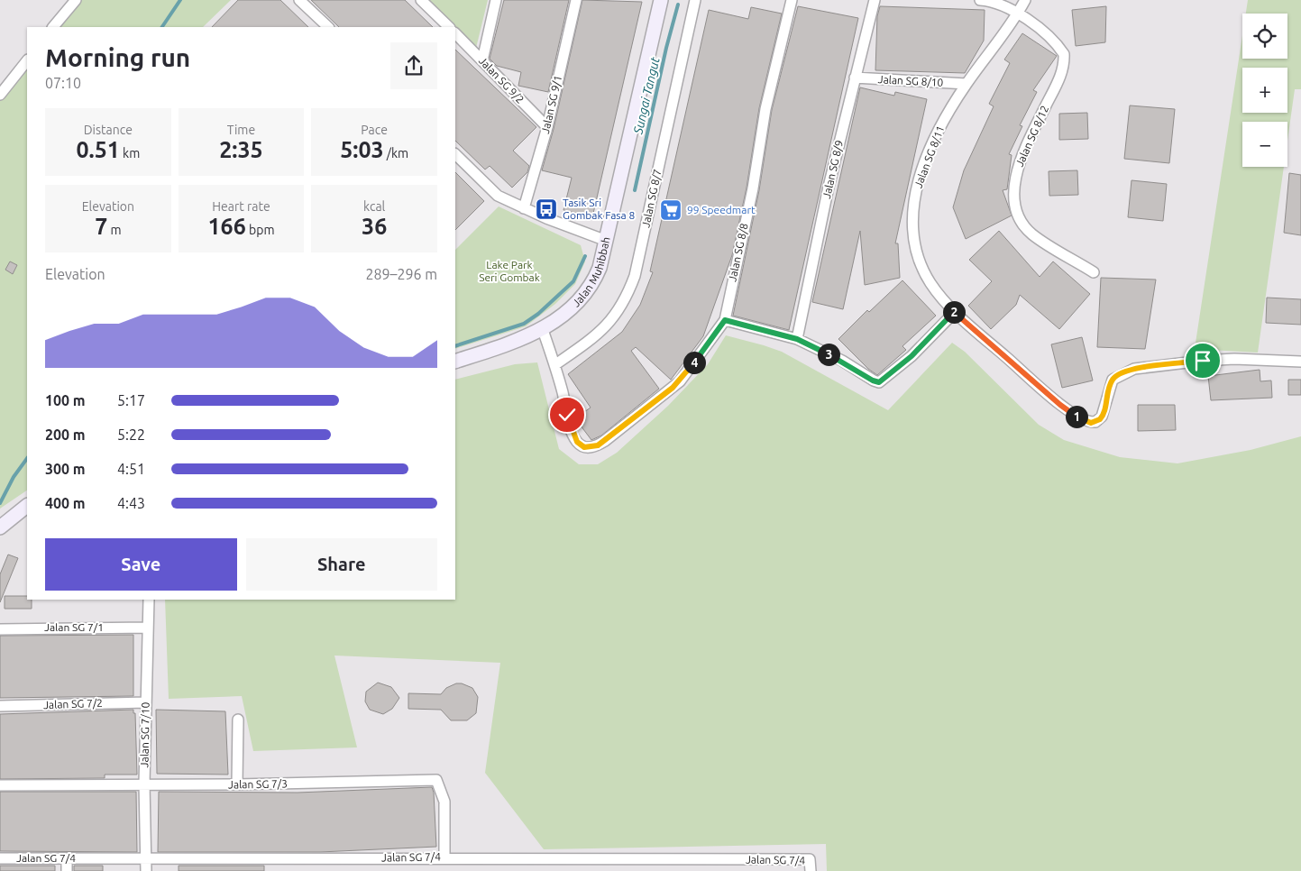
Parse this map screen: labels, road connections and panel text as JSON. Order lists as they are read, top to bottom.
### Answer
{
  "streets": {
    "street": [
      "Jalan SG 9/2",
      "Jalan SG 8/10",
      "Jalan SG 9/1",
      "Jalan SG 8/12",
      "Jalan SG 8/11",
      "Jalan SG 8/9",
      "Jalan SG 8/7",
      "Jalan SG 8/8",
      "Jalan Muhibbah",
      "Jalan SG 7/1",
      "Jalan SG 7/2",
      "Jalan SG 7/10",
      "Jalan SG 7/3",
      "Jalan SG 7/4"
    ]
  },
  "crossings": [
    ["Jalan SG 9/2", "Jalan SG 9/1"],
    ["Jalan SG 8/10", "Jalan SG 8/11"],
    ["Jalan SG 8/10", "Jalan SG 8/9"],
    ["Jalan SG 8/12", "Jalan SG 8/11"],
    ["Jalan SG 8/7", "Jalan SG 8/8"],
    ["Jalan SG 7/1", "Jalan SG 7/10"],
    ["Jalan SG 7/2", "Jalan SG 7/10"],
    ["Jalan SG 7/10", "Jalan SG 7/3"],
    ["Jalan SG 7/10", "Jalan SG 7/4"],
    ["Jalan SG 7/3", "Jalan SG 7/4"]
  ],
  "water": ["Sungai Tangut"],
  "parks": ["Lake Park Seri Gombak"],
  "places": {
    "bus stop": ["Tasik Sri Gombak Fasa 8"],
    "supermarket": ["99 Speedmart"]
  },
  "page": {
    "map_buttons": ["+", "−"],
    "heading": ["Morning run", "07:10"],
    "stats": [
      ["Distance", "0.51 km"],
      ["Time", "2:35"],
      ["Pace", "5:03 /km"],
      ["Elevation", "7 m"],
      ["Heart rate", "166 bpm"],
      ["kcal", "36"]
    ],
    "chart": ["Elevation", "289–296 m"],
    "pins": [
      "2",
      "3",
      "4",
      "1"
    ],
    "list": [
      {
        "name": "100 m",
        "note": "5:17"
      },
      {
        "name": "200 m",
        "note": "5:22"
      },
      {
        "name": "300 m",
        "note": "4:51"
      },
      {
        "name": "400 m",
        "note": "4:43"
      }
    ],
    "buttons": ["Save", "Share"]
  }
}
